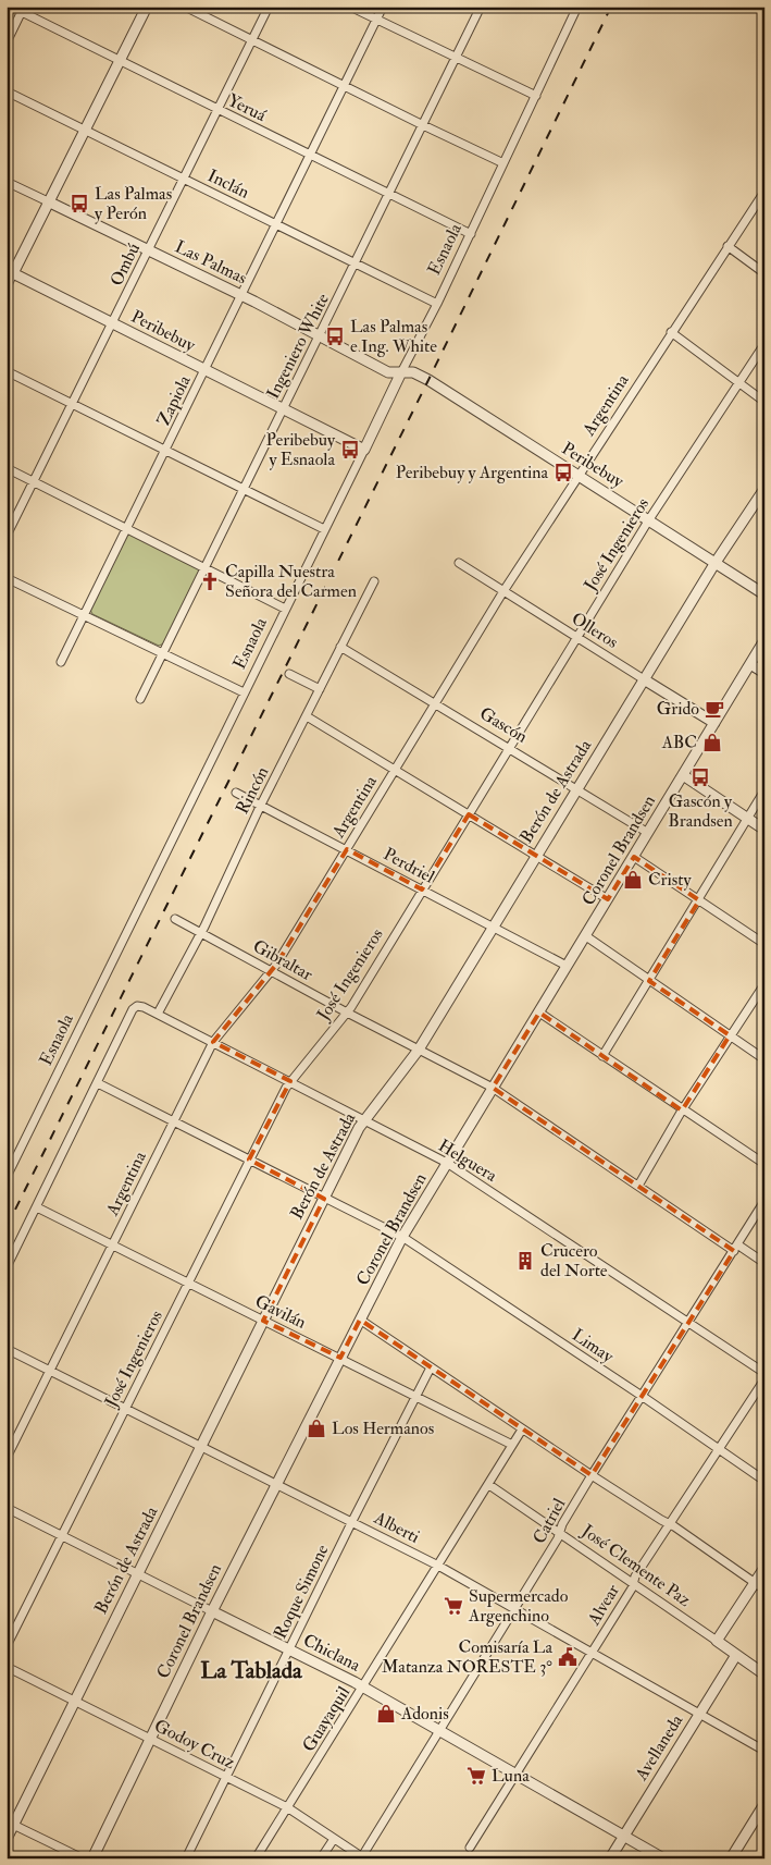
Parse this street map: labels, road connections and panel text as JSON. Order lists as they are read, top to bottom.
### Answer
{
  "streets": {
    "street": [
      "Yeruá",
      "Inclán",
      "Esnaola",
      "Las Palmas",
      "Ombú",
      "Peribebuy",
      "Ingeniero White",
      "Zapiola",
      "Argentina",
      "José Ingenieros",
      "Olleros",
      "Gascón",
      "Rincón",
      "Berón de Astrada",
      "Coronel Brandsen",
      "Perdriel",
      "Gibraltar",
      "Helguera",
      "Gavilán",
      "Limay",
      "Catriel",
      "Alberti",
      "José Clemente Paz",
      "Roque Simone",
      "Alvear",
      "Chiclana",
      "Guayaquil",
      "Godoy Cruz",
      "Avellaneda"
    ]
  },
  "crossings": [
    ["Yeruá", "Esnaola"],
    ["Yeruá", "Ombú"],
    ["Yeruá", "Ingeniero White"],
    ["Yeruá", "Zapiola"],
    ["Inclán", "Esnaola"],
    ["Inclán", "Ombú"],
    ["Inclán", "Ingeniero White"],
    ["Inclán", "Zapiola"],
    ["Esnaola", "Las Palmas"],
    ["Esnaola", "Peribebuy"],
    ["Las Palmas", "Ombú"],
    ["Las Palmas", "Peribebuy"],
    ["Las Palmas", "Ingeniero White"],
    ["Las Palmas", "Zapiola"],
    ["Ombú", "Peribebuy"],
    ["Peribebuy", "Ingeniero White"],
    ["Peribebuy", "Zapiola"],
    ["Peribebuy", "Argentina"],
    ["Peribebuy", "José Ingenieros"],
    ["Peribebuy", "Berón de Astrada"],
    ["Argentina", "Olleros"],
    ["Argentina", "Gascón"],
    ["Argentina", "Perdriel"],
    ["Argentina", "Gibraltar"],
    ["Argentina", "Helguera"],
    ["Argentina", "Gavilán"],
    ["Argentina", "Limay"],
    ["Argentina", "Alberti"],
    ["José Ingenieros", "Olleros"],
    ["José Ingenieros", "Gascón"],
    ["José Ingenieros", "Perdriel"],
    ["José Ingenieros", "Gibraltar"],
    ["José Ingenieros", "Helguera"],
    ["José Ingenieros", "Gavilán"],
    ["José Ingenieros", "Limay"],
    ["José Ingenieros", "Alberti"],
    ["José Ingenieros", "Chiclana"],
    ["Olleros", "Berón de Astrada"],
    ["Olleros", "Coronel Brandsen"],
    ["Gascón", "Rincón"],
    ["Gascón", "Berón de Astrada"],
    ["Gascón", "Coronel Brandsen"],
    ["Rincón", "Perdriel"],
    ["Rincón", "Gibraltar"],
    ["Rincón", "Helguera"],
    ["Berón de Astrada", "Perdriel"],
    ["Berón de Astrada", "Gibraltar"],
    ["Berón de Astrada", "Helguera"],
    ["Berón de Astrada", "Gavilán"],
    ["Berón de Astrada", "Limay"],
    ["Berón de Astrada", "Alberti"],
    ["Berón de Astrada", "Chiclana"],
    ["Berón de Astrada", "Godoy Cruz"],
    ["Coronel Brandsen", "Perdriel"],
    ["Coronel Brandsen", "Gibraltar"],
    ["Coronel Brandsen", "Helguera"],
    ["Coronel Brandsen", "Gavilán"],
    ["Coronel Brandsen", "Limay"],
    ["Coronel Brandsen", "Alberti"],
    ["Coronel Brandsen", "Chiclana"],
    ["Coronel Brandsen", "Godoy Cruz"],
    ["Gibraltar", "Catriel"],
    ["Helguera", "Limay"],
    ["Helguera", "Catriel"],
    ["Gavilán", "Roque Simone"],
    ["Gavilán", "Guayaquil"],
    ["Limay", "Catriel"],
    ["Limay", "Alvear"],
    ["Catriel", "Alberti"],
    ["Catriel", "José Clemente Paz"],
    ["Catriel", "Chiclana"],
    ["Catriel", "Godoy Cruz"],
    ["Alberti", "Roque Simone"],
    ["Alberti", "Alvear"],
    ["Alberti", "Guayaquil"],
    ["Alberti", "Avellaneda"],
    ["José Clemente Paz", "Alvear"],
    ["José Clemente Paz", "Guayaquil"],
    ["José Clemente Paz", "Avellaneda"],
    ["Roque Simone", "Chiclana"],
    ["Roque Simone", "Godoy Cruz"],
    ["Alvear", "Chiclana"],
    ["Chiclana", "Guayaquil"],
    ["Chiclana", "Avellaneda"],
    ["Guayaquil", "Godoy Cruz"]
  ],
  "districts": ["La Tablada"],
  "places": {
    "bus stop": [
      "Las Palmas y Perón",
      "Las Palmas e Ing. White",
      "Peribebuy y Esnaola",
      "Peribebuy y Argentina",
      "Gascón y Brandsen"
    ],
    "church": ["Capilla Nuestra Señora del Carmen"],
    "cafe": ["Grido"],
    "shop": [
      "ABC",
      "Cristy",
      "Los Hermanos",
      "Adonis"
    ],
    "building": ["Crucero del Norte"],
    "supermarket": ["Supermercado Argenchino", "Luna"],
    "public building": ["Comisaría La Matanza NORESTE 3°"]
  }
}
